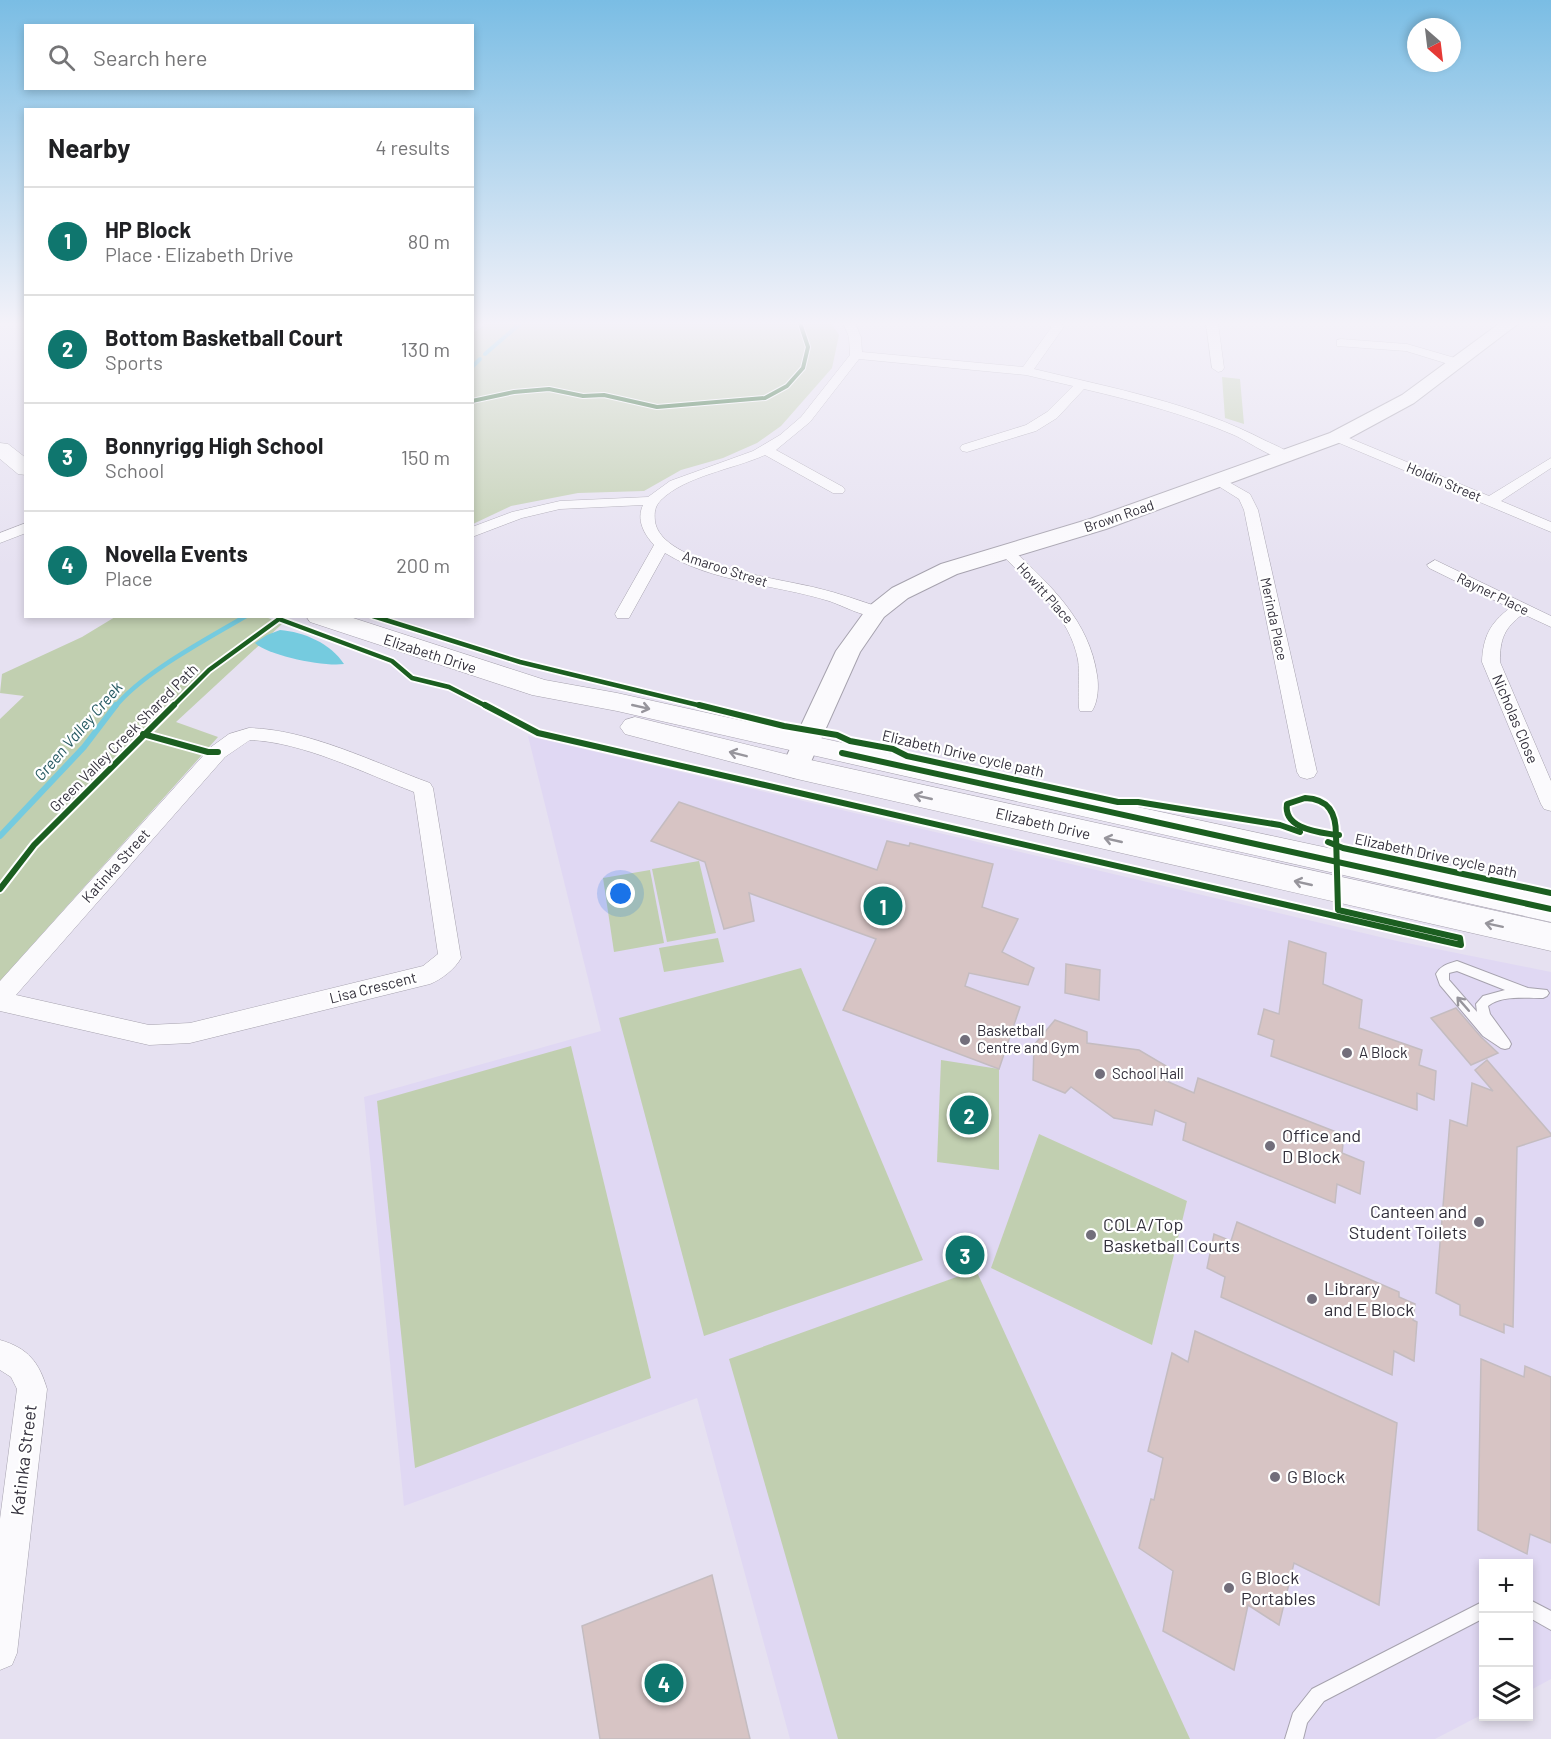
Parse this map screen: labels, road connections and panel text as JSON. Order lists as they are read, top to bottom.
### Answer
{
  "streets": {
    "main road": ["Elizabeth Drive"],
    "street": [
      "Holdin Street",
      "Brown Road",
      "Amaroo Street",
      "Howitt Place",
      "Rayner Place",
      "Merinda Place",
      "Nicholas Close",
      "Katinka Street",
      "Lisa Crescent"
    ],
    "cycle path": ["Green Valley Creek Shared Path", "Elizabeth Drive cycle path"]
  },
  "crossings": [
    ["Holdin Street", "Brown Road"],
    ["Brown Road", "Amaroo Street"],
    ["Brown Road", "Howitt Place"],
    ["Brown Road", "Merinda Place"],
    ["Brown Road", "Elizabeth Drive"],
    ["Rayner Place", "Nicholas Close"],
    ["Katinka Street", "Lisa Crescent"]
  ],
  "water": ["Green Valley Creek"],
  "places": [
    "Basketball Centre and Gym",
    "A Block",
    "School Hall",
    "Office and D Block",
    "Canteen and Student Toilets",
    "COLA/Top Basketball Courts",
    "Library and E Block",
    "G Block",
    "G Block Portables"
  ],
  "north": "bottom right",
  "page": {
    "search": "Search here",
    "heading": ["Nearby", "4 results"],
    "list": [
      {
        "mark": "1",
        "name": "HP Block",
        "note": "Place · Elizabeth Drive",
        "value": "80 m"
      },
      {
        "mark": "2",
        "name": "Bottom Basketball Court",
        "note": "Sports",
        "value": "130 m"
      },
      {
        "mark": "3",
        "name": "Bonnyrigg High School",
        "note": "School",
        "value": "150 m"
      },
      {
        "mark": "4",
        "name": "Novella Events",
        "note": "Place",
        "value": "200 m"
      }
    ],
    "pins": [
      "1",
      "2",
      "3",
      "4"
    ],
    "map_buttons": ["+", "−"]
  }
}
